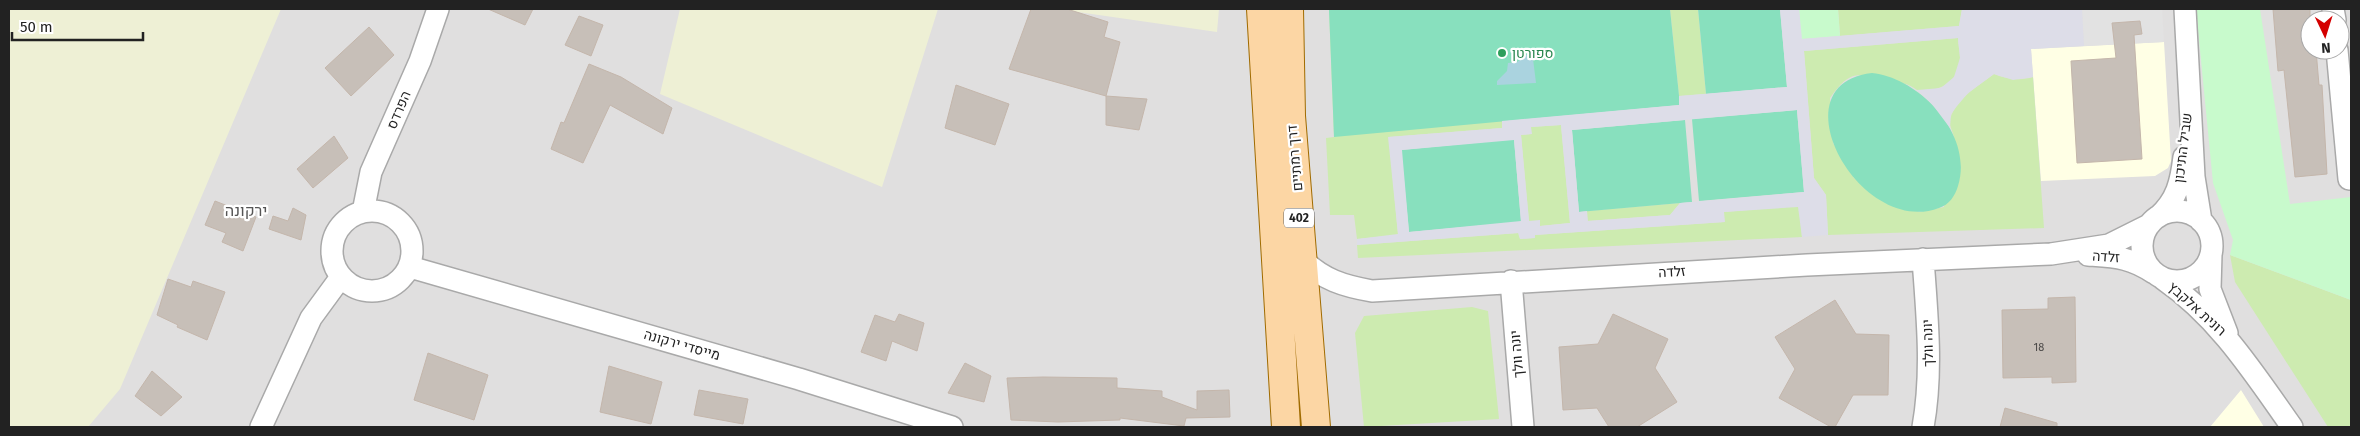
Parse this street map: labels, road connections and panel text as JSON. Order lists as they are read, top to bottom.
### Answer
{
  "streets": {
    "main road": ["דרך רמתיים", "402"],
    "street": [
      "הפרדס",
      "שביל התיכון",
      "זלדה",
      "רונית אלקבץ",
      "יונה וולך",
      "מייסדי ירקונה"
    ]
  },
  "crossings": [
    ["הפרדס", "מייסדי ירקונה"],
    ["שביל התיכון", "זלדה"],
    ["שביל התיכון", "רונית אלקבץ"],
    ["דרך רמתיים", "זלדה"],
    ["זלדה", "רונית אלקבץ"],
    ["זלדה", "יונה וולך"]
  ],
  "districts": ["ירקונה"],
  "places": ["ספורטן"],
  "house_numbers": ["18"],
  "scale_bar": "50 m",
  "north": "bottom"
}
